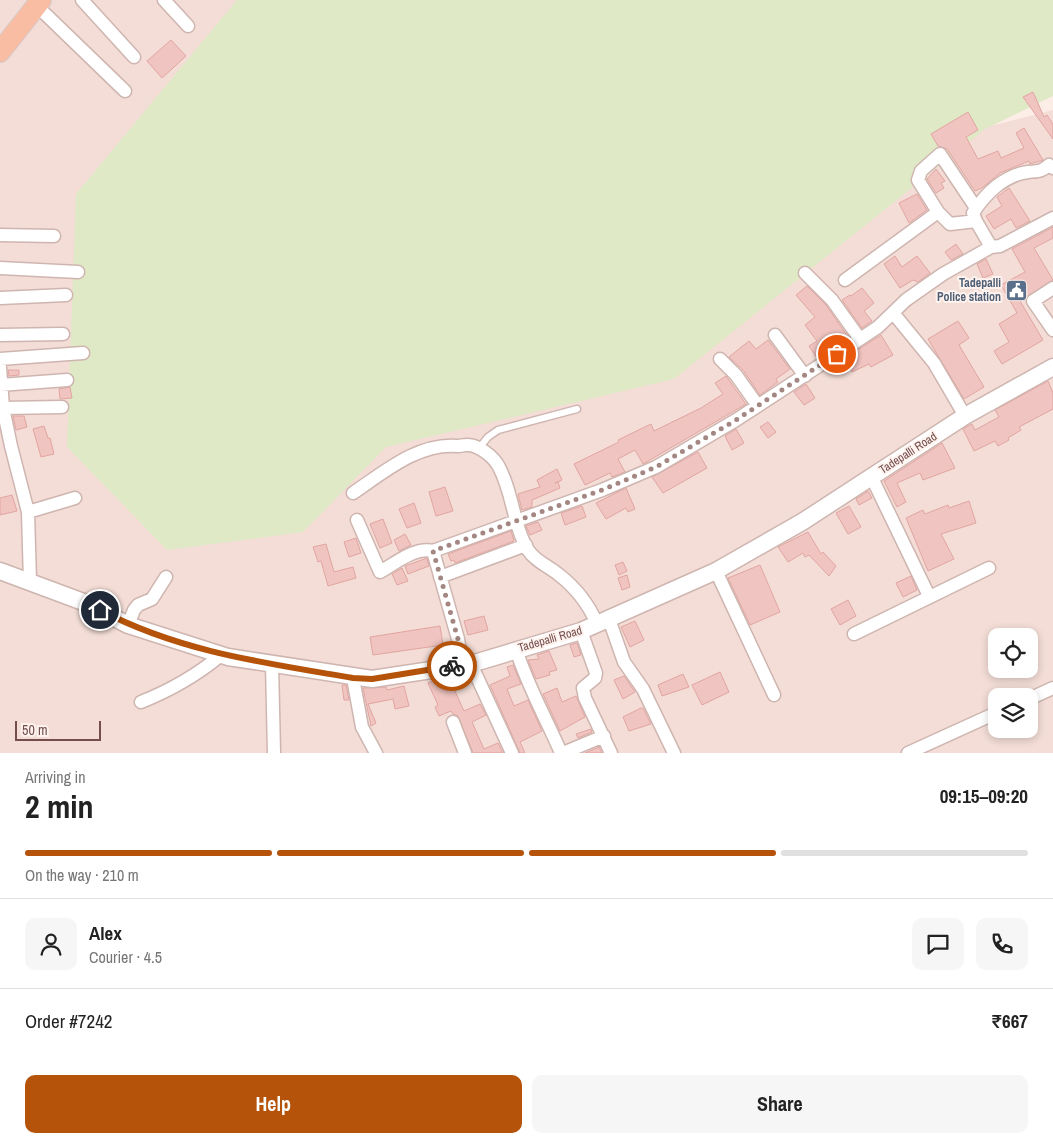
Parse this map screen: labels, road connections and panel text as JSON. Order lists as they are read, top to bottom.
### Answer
{
  "streets": {
    "street": ["Tadepalli Road"]
  },
  "places": {
    "public building": ["Tadepalli Police station"]
  },
  "scale_bar": "50 m",
  "page": {
    "scale": "50 m",
    "heading": ["2 min", "Arriving in", "09:15–09:20"],
    "panel": [
      "Alex",
      "Courier · 4.5",
      "Order #7242",
      "₹667"
    ],
    "bar": "On the way · 210 m",
    "buttons": ["Help", "Share"]
  }
}
